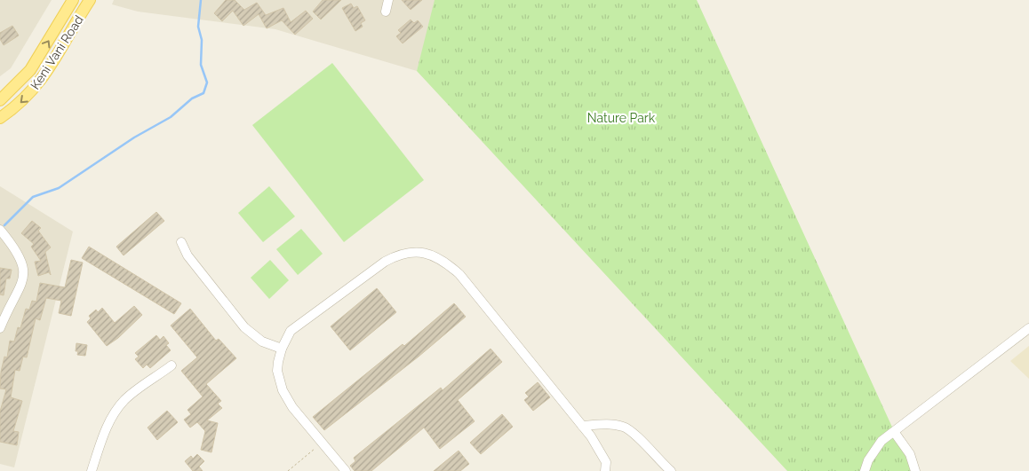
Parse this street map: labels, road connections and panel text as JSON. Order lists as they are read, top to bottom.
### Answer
{
  "streets": {
    "main road": ["Keni Vani Road"]
  },
  "parks": ["Nature Park"]
}
